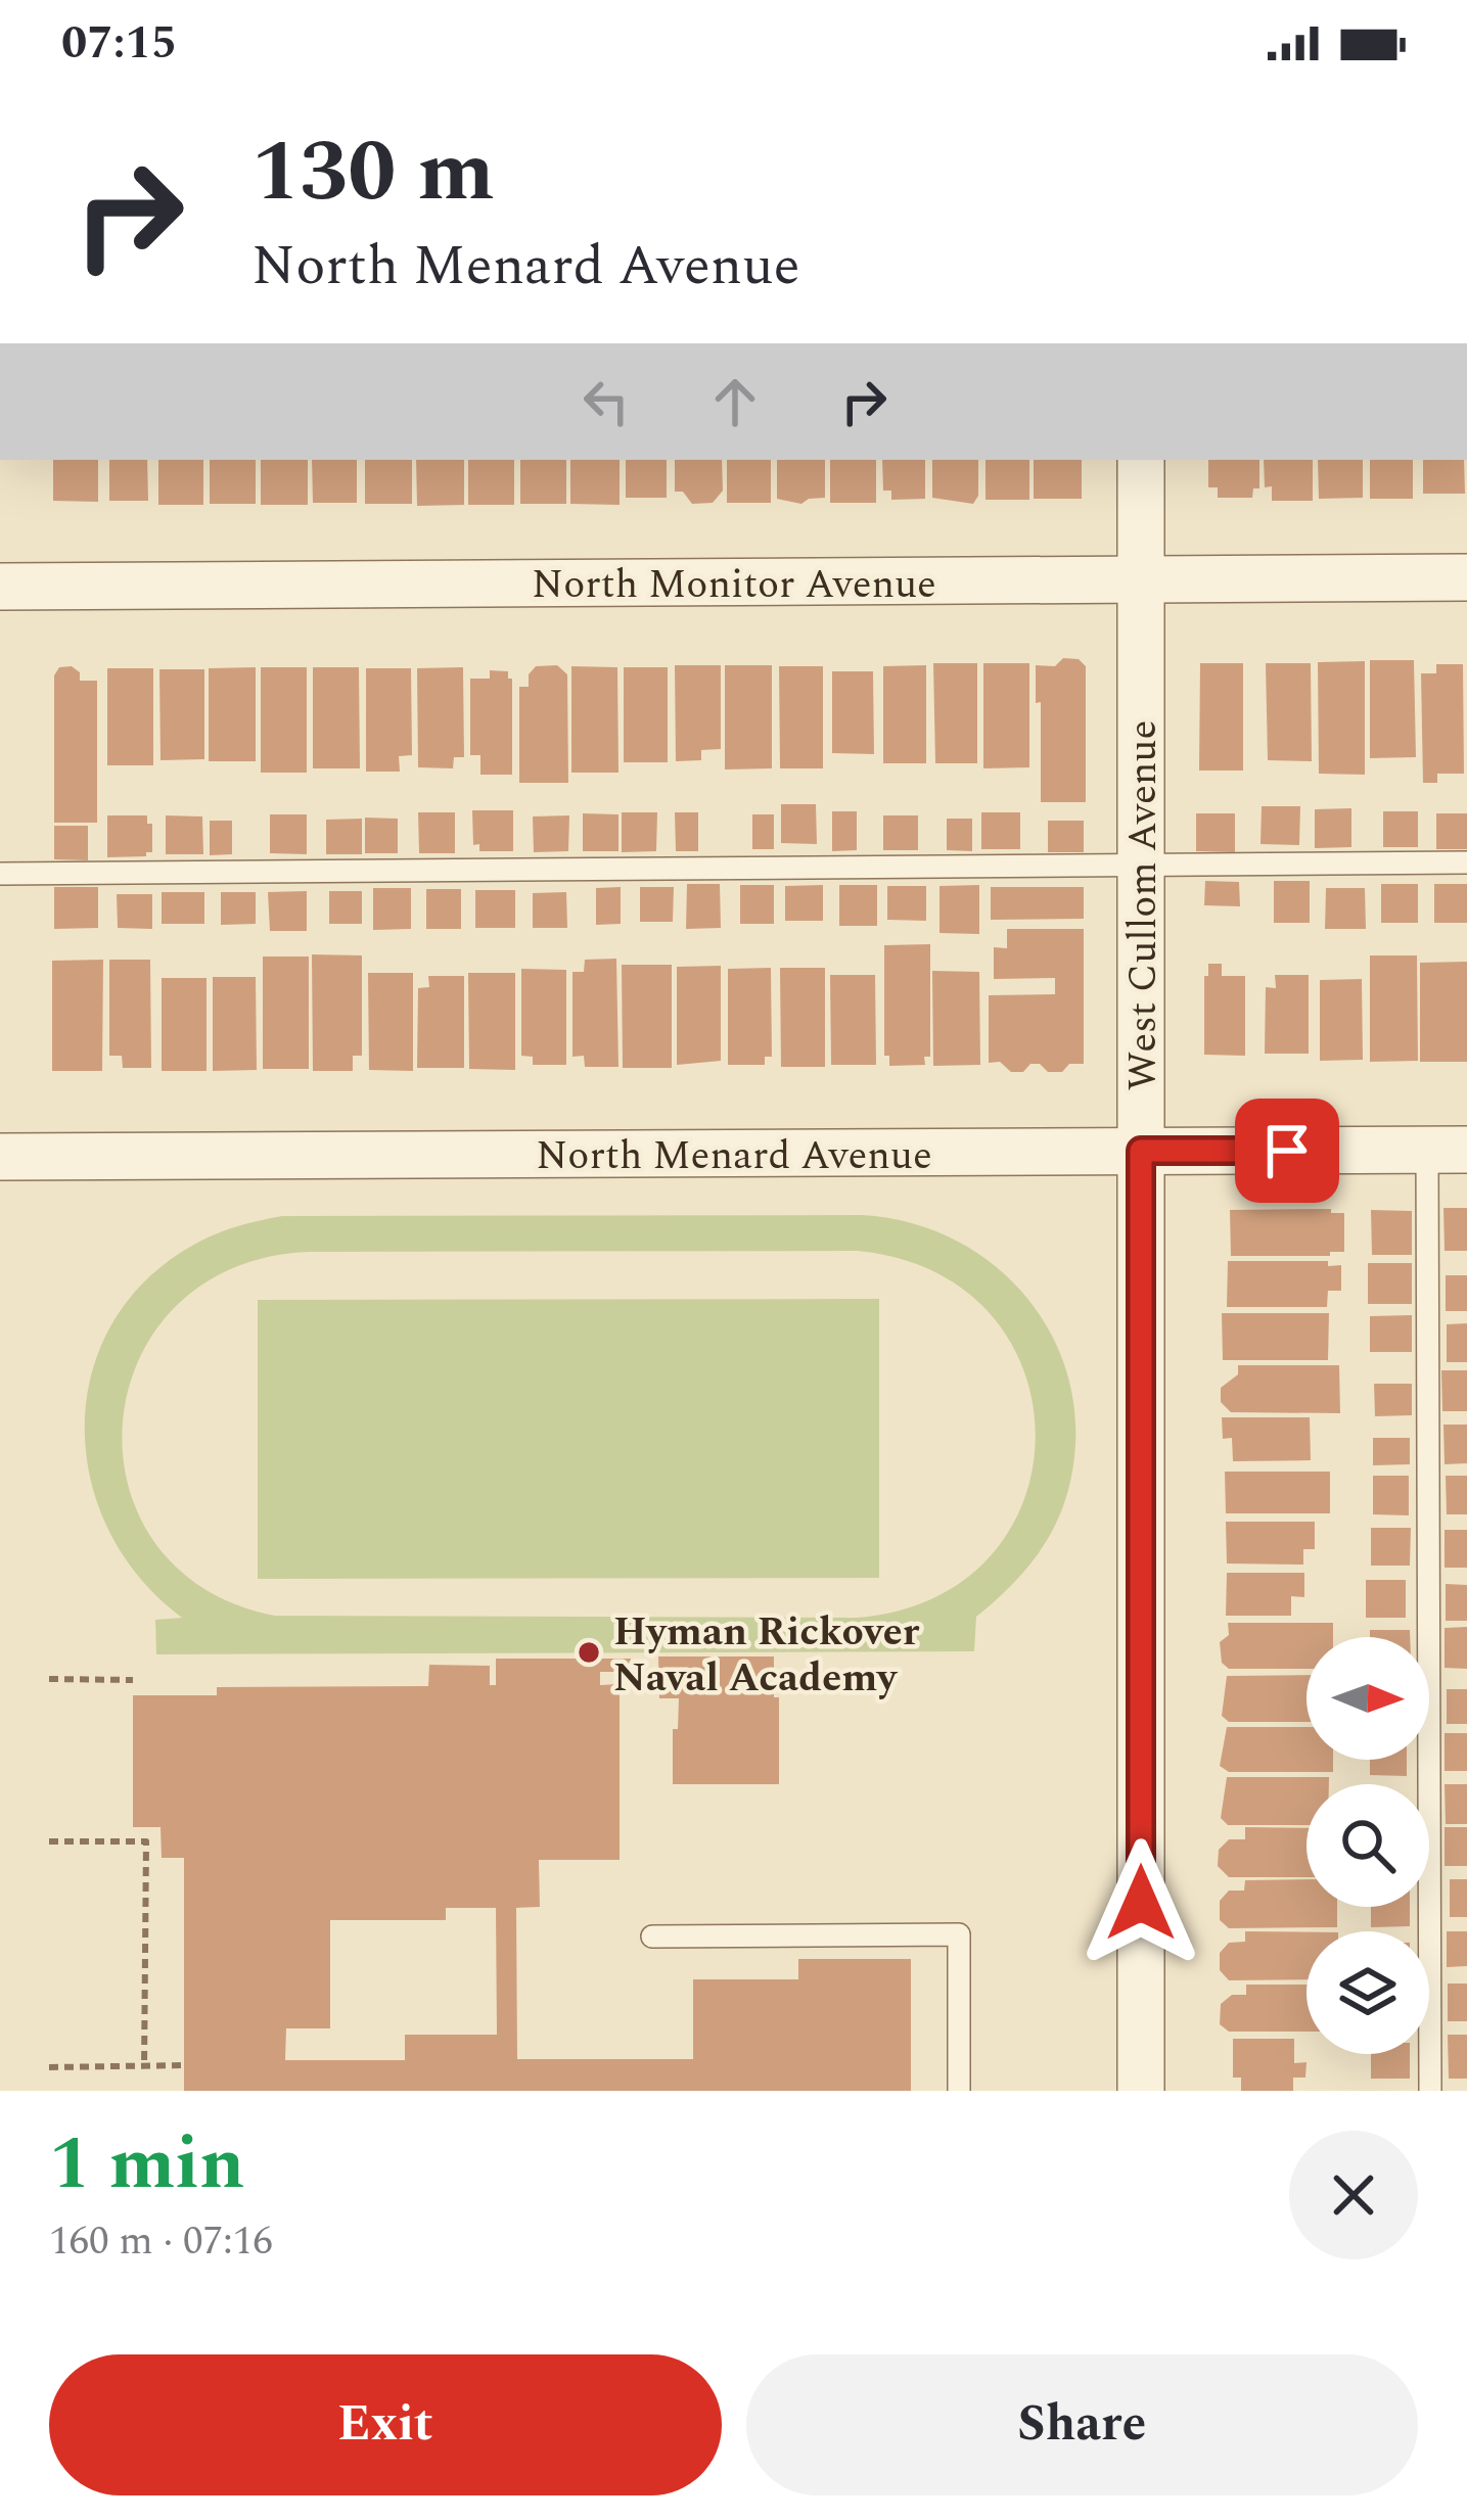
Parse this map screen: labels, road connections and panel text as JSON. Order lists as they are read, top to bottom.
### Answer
{
  "streets": {
    "street": ["North Monitor Avenue", "West Cullom Avenue", "North Menard Avenue"]
  },
  "crossings": [
    ["North Monitor Avenue", "West Cullom Avenue"],
    ["West Cullom Avenue", "North Menard Avenue"]
  ],
  "places": ["Hyman Rickover Naval Academy"],
  "north": "right",
  "page": {
    "status": "07:15",
    "turn": ["130 m", "North Menard Avenue"],
    "heading": ["1 min", "160 m · 07:16"],
    "buttons": ["Exit", "Share"]
  }
}
